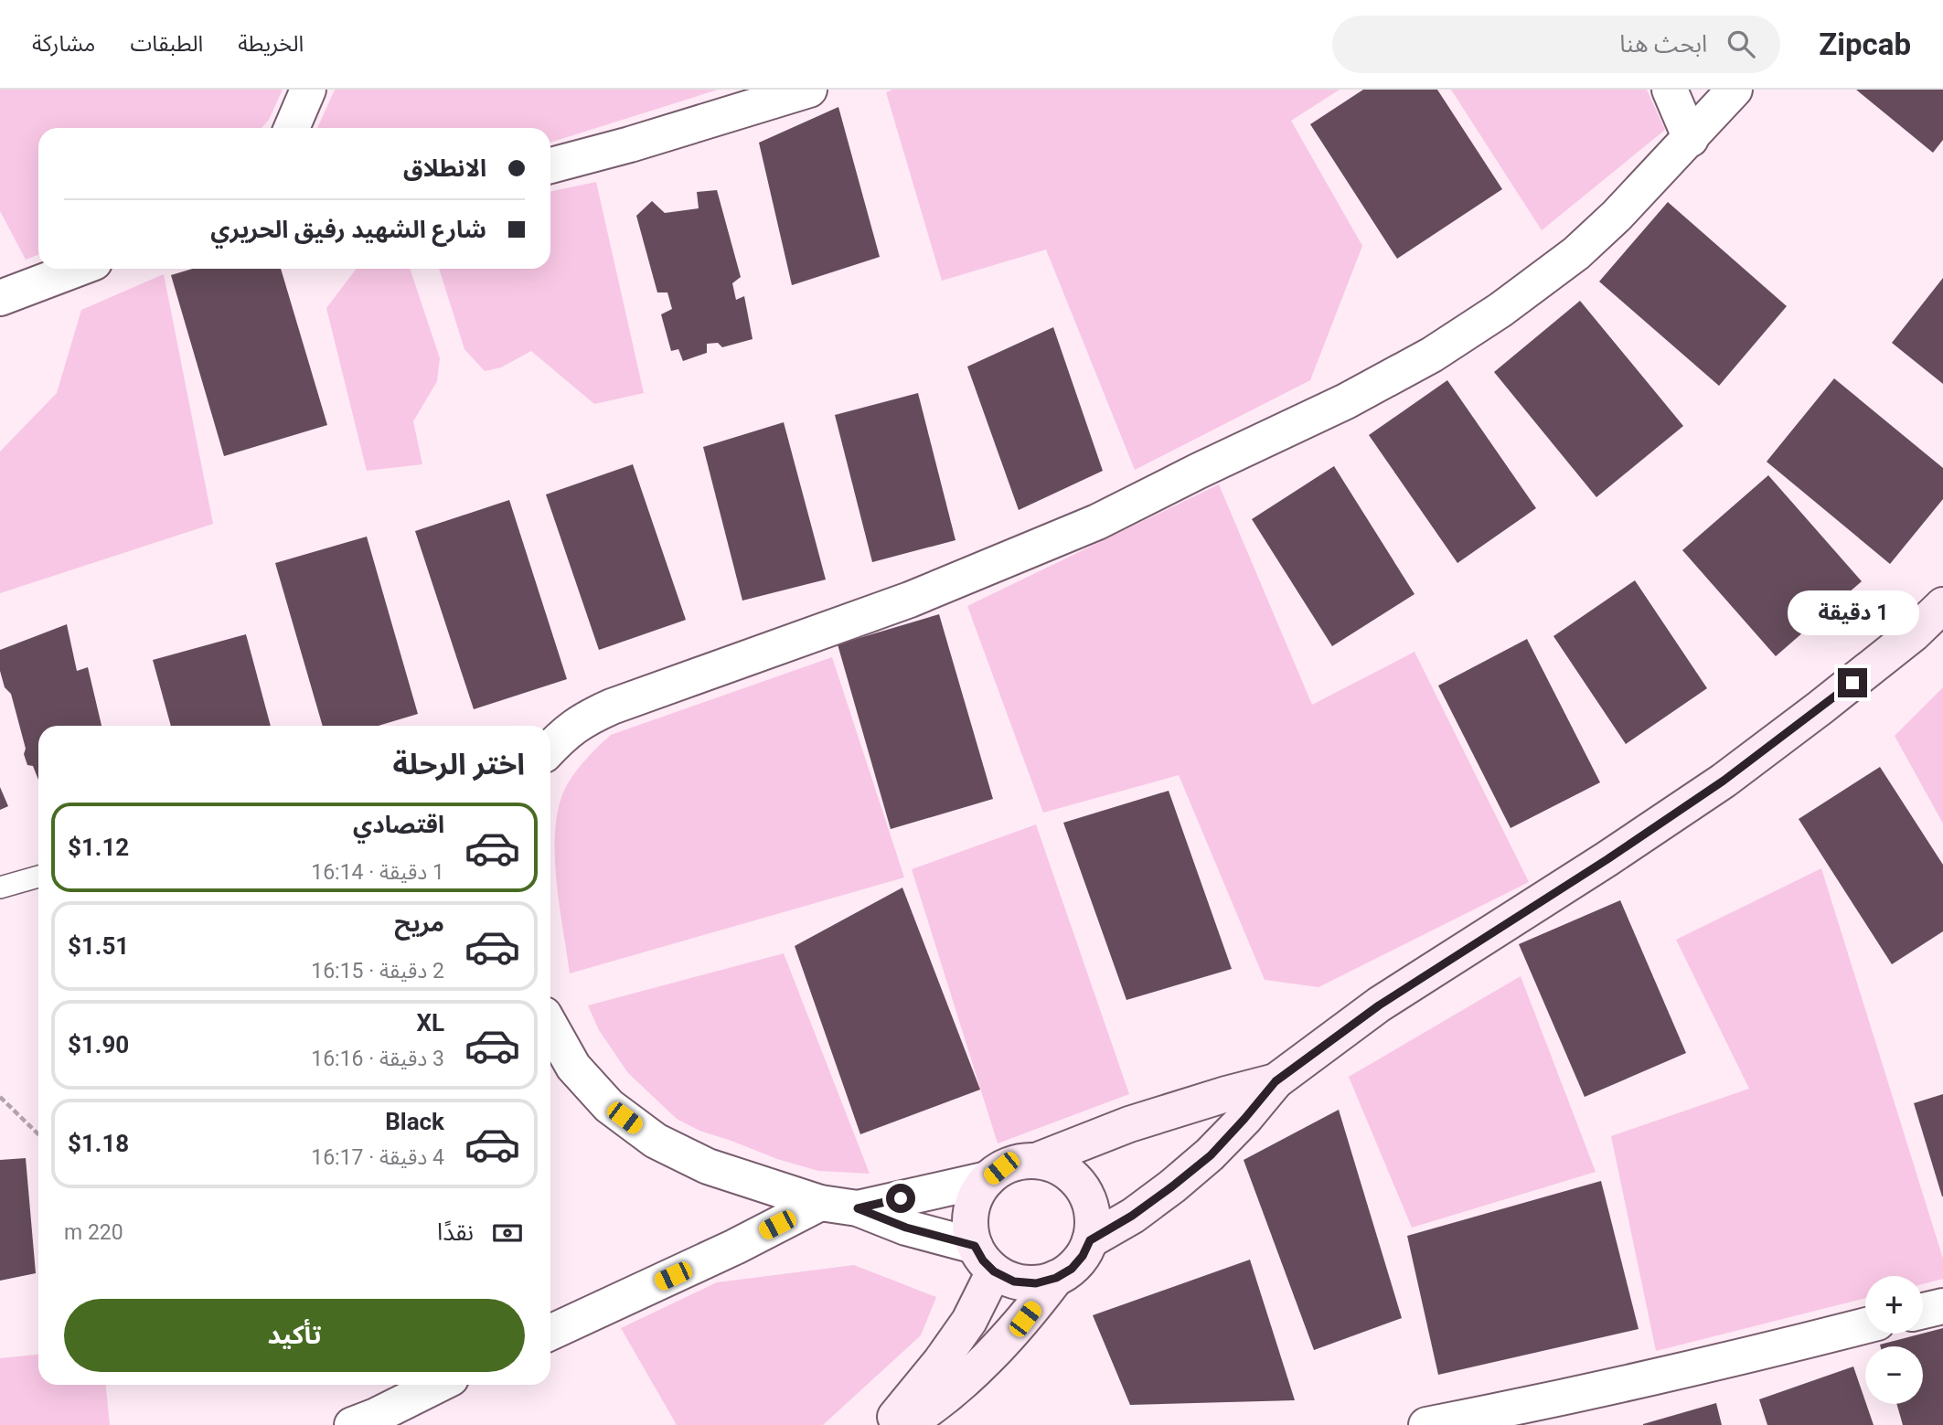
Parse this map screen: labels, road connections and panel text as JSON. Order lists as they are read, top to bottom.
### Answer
{
  "page": {
    "header": "Zipcab",
    "search": "ابحث هنا",
    "nav": ["الخريطة", "الطبقات", "مشاركة"],
    "banner": ["الانطلاق", "شارع الشهيد رفيق الحريري"],
    "bubble": "1 دقيقة",
    "heading": "اختر الرحلة",
    "list": [
      {
        "name": "اقتصادي",
        "note": "1 دقيقة · 16:14",
        "value": "$1.12"
      },
      {
        "name": "مريح",
        "note": "2 دقيقة · 16:15",
        "value": "$1.51"
      },
      {
        "name": "XL",
        "note": "3 دقيقة · 16:16",
        "value": "$1.90"
      },
      {
        "name": "Black",
        "note": "4 دقيقة · 16:17",
        "value": "$1.18"
      }
    ],
    "pay": ["نقدًا", "220 m"],
    "map_buttons": ["+", "−"],
    "buttons": "تأكيد"
  }
}
